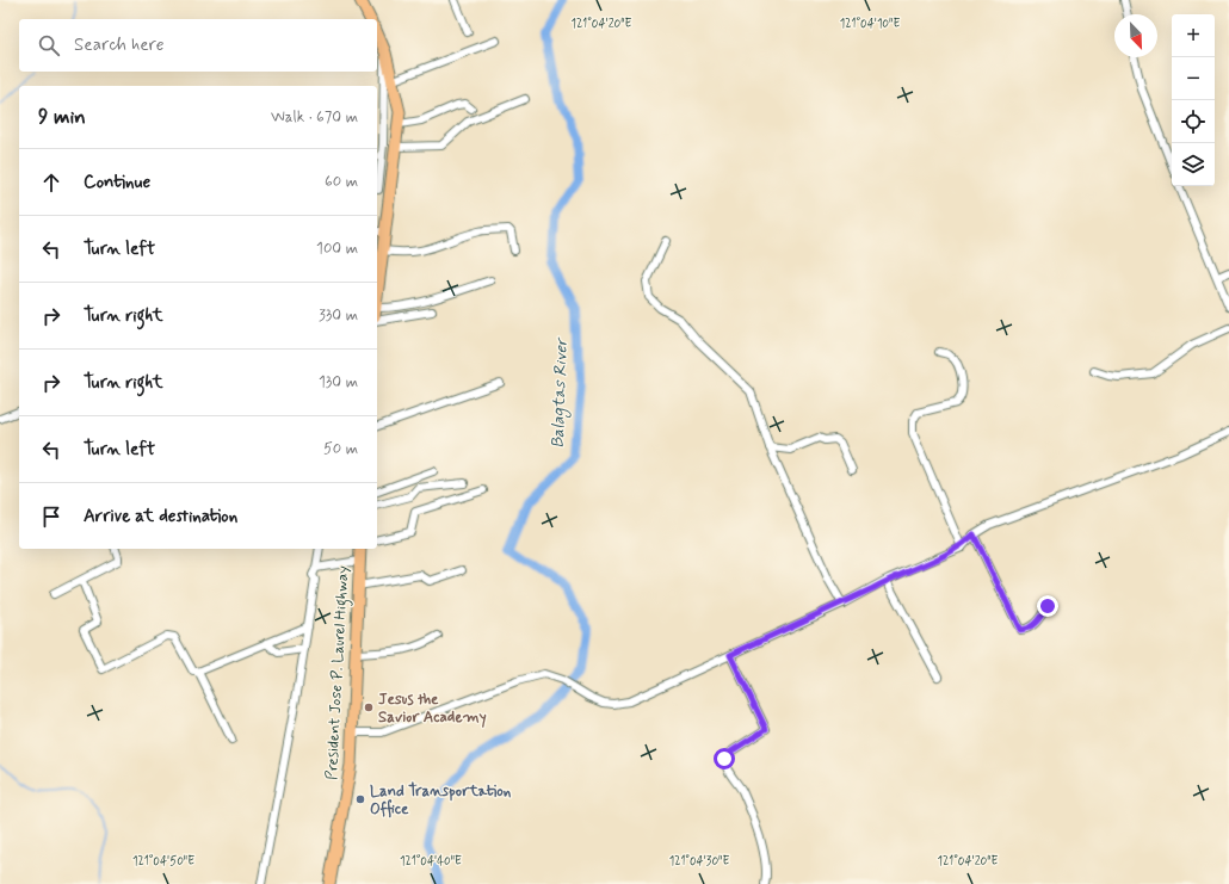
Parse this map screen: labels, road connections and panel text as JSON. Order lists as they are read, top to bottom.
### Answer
{
  "streets": {
    "highway": ["President Jose P. Laurel Highway"]
  },
  "water": ["Balagtas River"],
  "places": ["Jesus the Savior Academy", "Land Transportation Office"],
  "north": "bottom right",
  "page": {
    "map_buttons": ["+", "−"],
    "search": "Search here",
    "heading": ["9 min", "Walk · 670 m"],
    "list": [
      ["Continue", "60 m"],
      ["Turn left", "100 m"],
      ["Turn right", "330 m"],
      ["Turn right", "130 m"],
      ["Turn left", "50 m"],
      "Arrive at destination"
    ]
  },
  "coordinates": [
    "121°04'20\"E",
    "121°04'10\"E",
    "121°04'50\"E",
    "121°04'40\"E",
    "121°04'30\"E"
  ]
}
